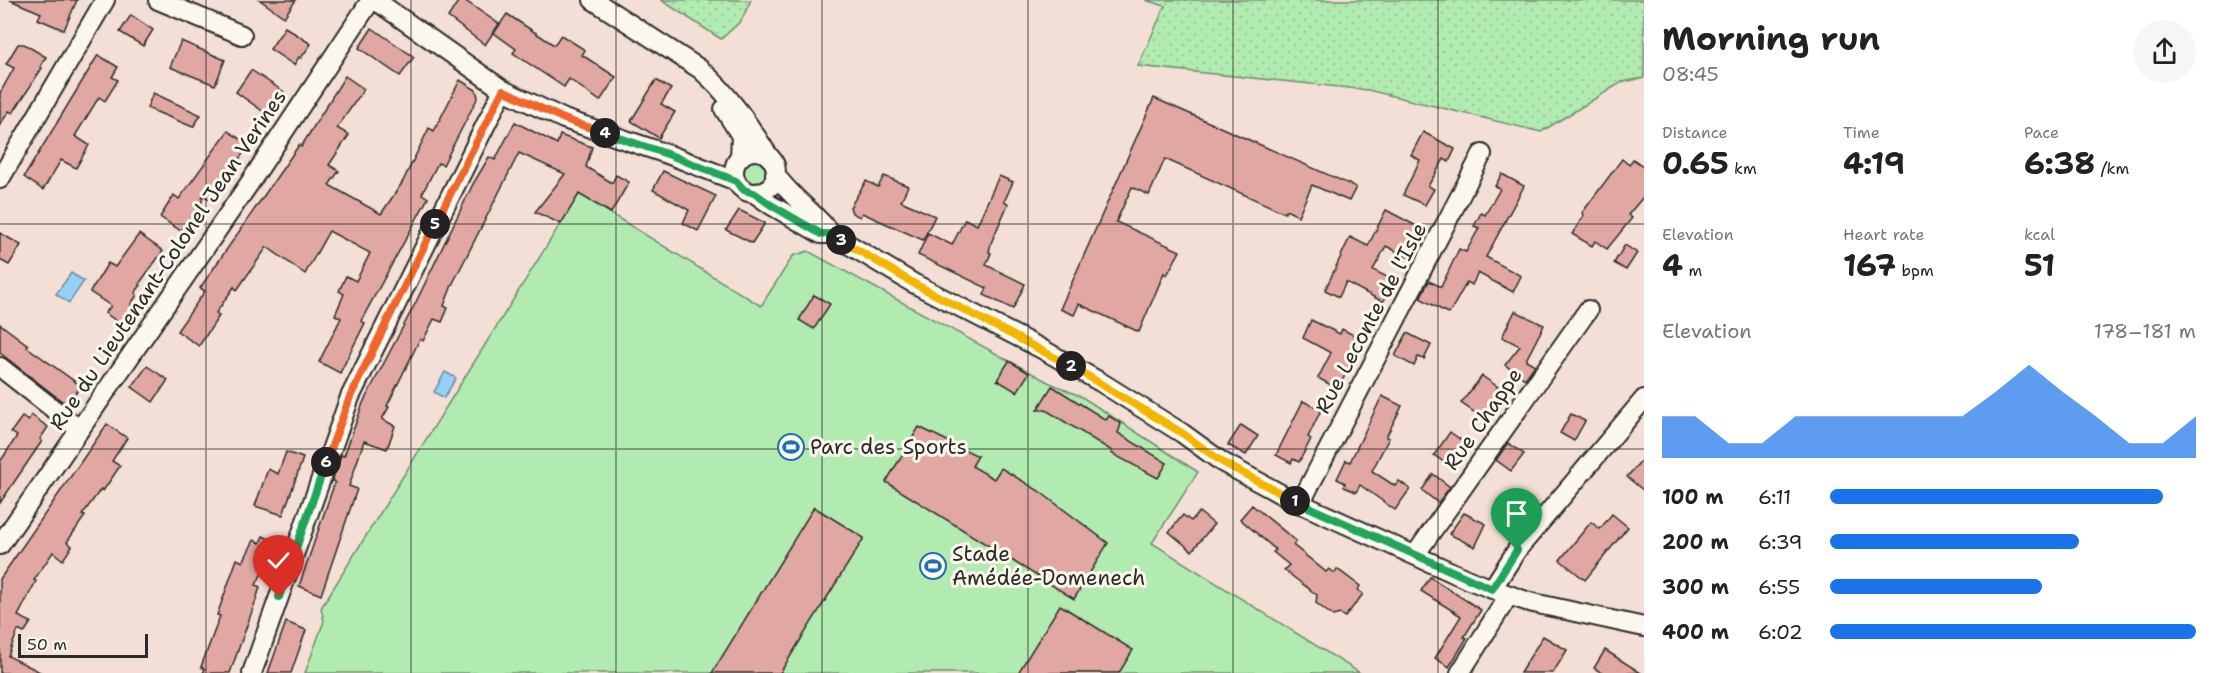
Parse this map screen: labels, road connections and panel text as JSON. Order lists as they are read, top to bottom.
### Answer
{
  "streets": {
    "street": ["Rue du Lieutenant-Colonel Jean Verines", "Rue Leconte de l'Isle", "Rue Chappe"]
  },
  "places": {
    "sports": ["Parc des Sports", "Stade Amédée-Domenech"]
  },
  "scale_bar": "50 m",
  "page": {
    "heading": ["Morning run", "08:45"],
    "stats": [
      ["Distance", "0.65 km"],
      ["Time", "4:19"],
      ["Pace", "6:38 /km"],
      ["Elevation", "4 m"],
      ["Heart rate", "167 bpm"],
      ["kcal", "51"]
    ],
    "pins": [
      "4",
      "5",
      "3",
      "2",
      "6",
      "1"
    ],
    "chart": ["Elevation", "178–181 m"],
    "list": [
      {
        "name": "100 m",
        "note": "6:11"
      },
      {
        "name": "200 m",
        "note": "6:39"
      },
      {
        "name": "300 m",
        "note": "6:55"
      },
      {
        "name": "400 m",
        "note": "6:02"
      }
    ],
    "scale": "50 m"
  }
}
